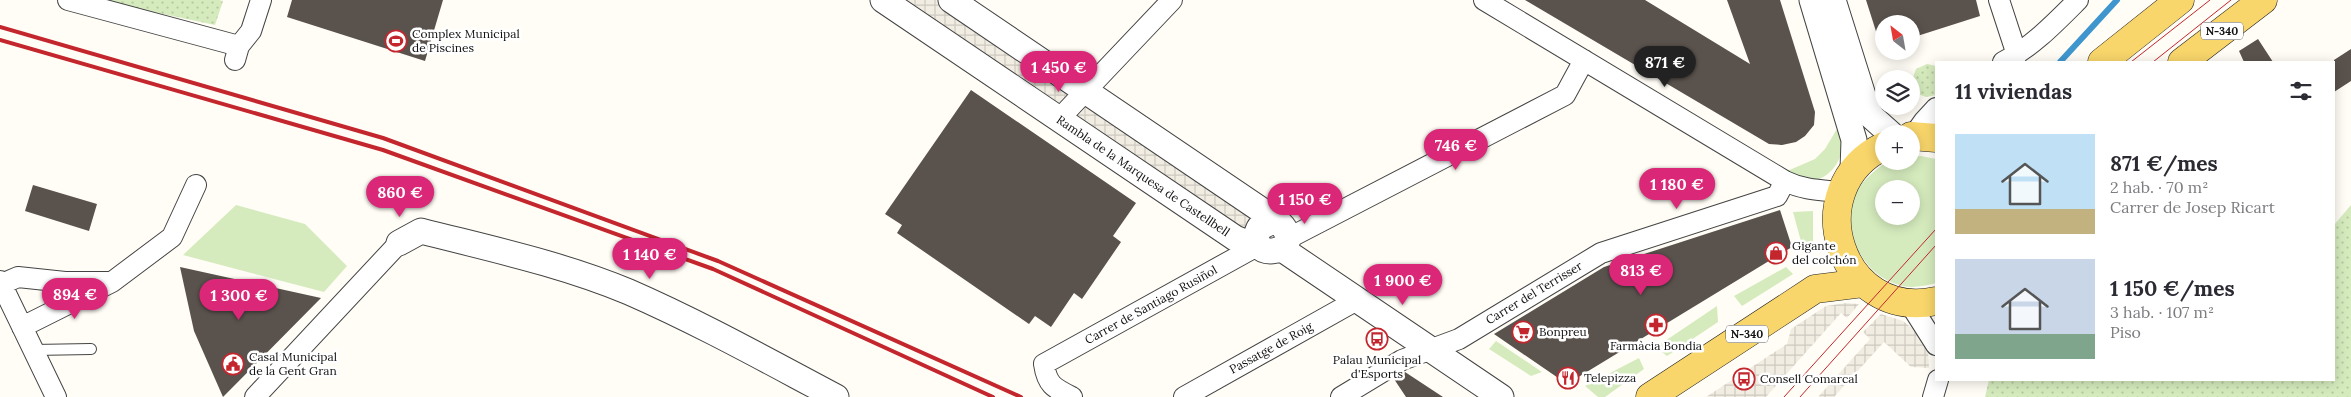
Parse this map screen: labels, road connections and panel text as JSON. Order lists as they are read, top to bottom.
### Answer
{
  "streets": {
    "main road": ["N-340"],
    "street": [
      "Rambla de la Marquesa de Castellbell",
      "Carrer del Terrisser",
      "Carrer de Santiago Rusiñol",
      "Passatge de Roig"
    ]
  },
  "crossings": [
    ["Rambla de la Marquesa de Castellbell", "Carrer del Terrisser"],
    ["Rambla de la Marquesa de Castellbell", "Carrer de Santiago Rusiñol"],
    ["Rambla de la Marquesa de Castellbell", "Passatge de Roig"]
  ],
  "places": {
    "sports": ["Complex Municipal de Piscines"],
    "shop": ["Gigante del colchón"],
    "pharmacy": ["Farmàcia Bondia"],
    "supermarket": ["Bonpreu"],
    "bus stop": ["Palau Municipal d'Esports", "Consell Comarcal"],
    "public building": ["Casal Municipal de la Gent Gran"],
    "restaurant": ["Telepizza"]
  },
  "north": "top left",
  "page": {
    "map_buttons": ["+", "−"],
    "price": [
      "871 €",
      "1 450 €",
      "746 €",
      "1 180 €",
      "860 €",
      "1 150 €",
      "1 140 €",
      "813 €",
      "1 900 €",
      "894 €",
      "1 300 €"
    ],
    "heading": "11 viviendas",
    "list": [
      {
        "name": "871 €/mes",
        "note": "2 hab. · 70 m² · Carrer de Josep Ricart"
      },
      {
        "name": "1 150 €/mes",
        "note": "3 hab. · 107 m² · Piso"
      }
    ]
  }
}
